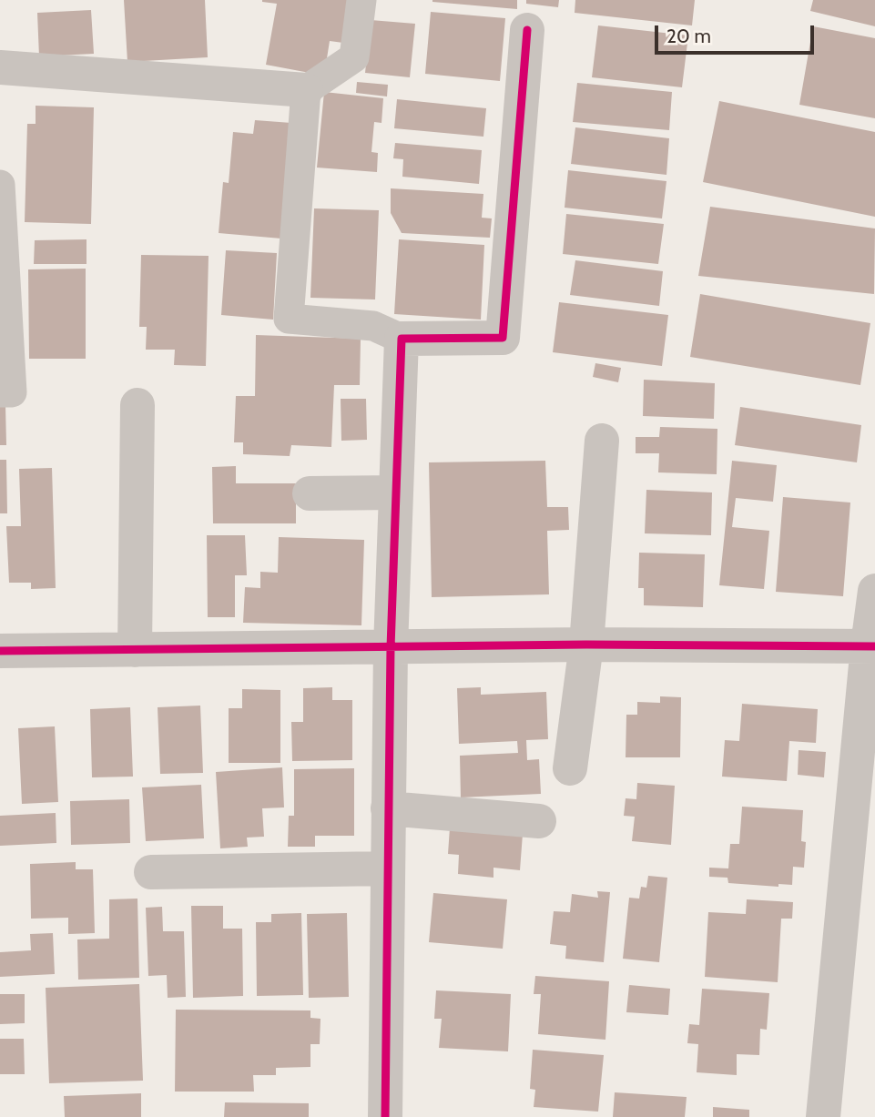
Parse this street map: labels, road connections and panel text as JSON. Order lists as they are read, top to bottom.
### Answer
{
  "scale_bar": "20 m"
}
